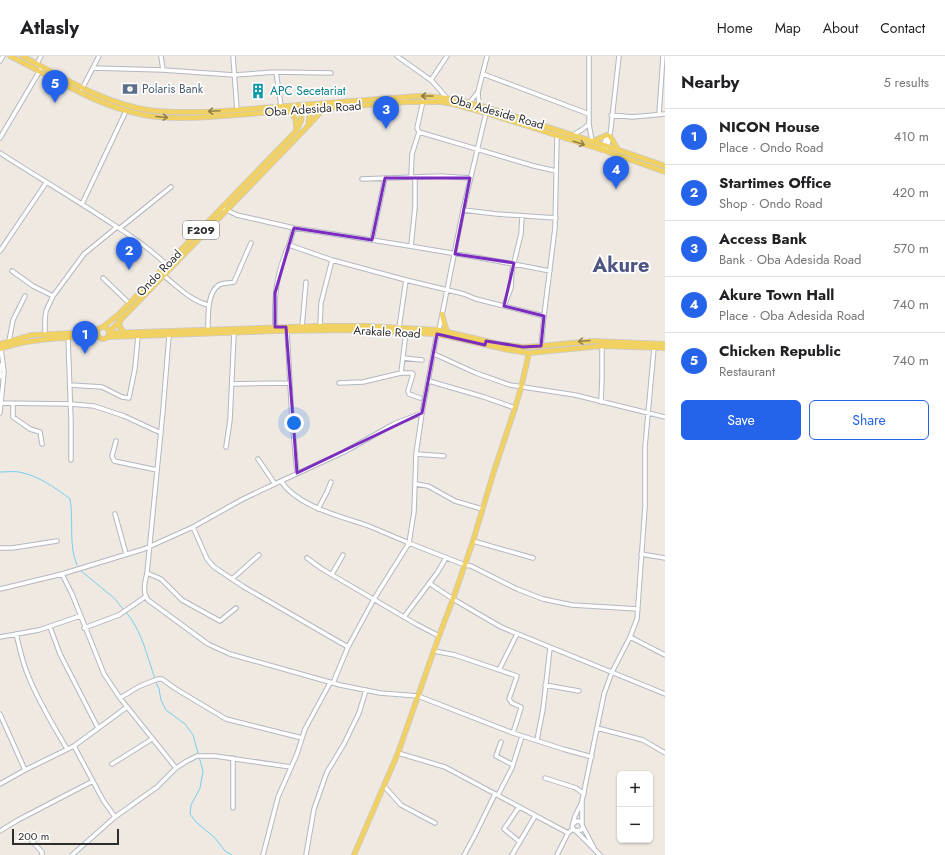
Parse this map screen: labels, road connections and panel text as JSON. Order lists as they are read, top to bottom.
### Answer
{
  "streets": {
    "main road": [
      "Oba Adesida Road",
      "Oba Adeside Road",
      "F209",
      "Ondo Road",
      "Arakale Road"
    ]
  },
  "crossings": [
    ["Oba Adesida Road", "Oba Adeside Road"],
    ["Oba Adesida Road", "F209"],
    ["F209", "Ondo Road"],
    ["F209", "Arakale Road"],
    ["Ondo Road", "Arakale Road"]
  ],
  "districts": ["Akure"],
  "places": {
    "bank": ["Polaris Bank"],
    "building": ["APC Secetariat"]
  },
  "scale_bar": "200 m",
  "page": {
    "header": "Atlasly",
    "nav": [
      "Home",
      "Map",
      "About",
      "Contact"
    ],
    "heading": ["Nearby", "5 results"],
    "pins": [
      "5",
      "3",
      "4",
      "2",
      "1"
    ],
    "list": [
      {
        "mark": "1",
        "name": "NICON House",
        "note": "Place · Ondo Road",
        "value": "410 m"
      },
      {
        "mark": "2",
        "name": "Startimes Office",
        "note": "Shop · Ondo Road",
        "value": "420 m"
      },
      {
        "mark": "3",
        "name": "Access Bank",
        "note": "Bank · Oba Adesida Road",
        "value": "570 m"
      },
      {
        "mark": "4",
        "name": "Akure Town Hall",
        "note": "Place · Oba Adesida Road",
        "value": "740 m"
      },
      {
        "mark": "5",
        "name": "Chicken Republic",
        "note": "Restaurant",
        "value": "740 m"
      }
    ],
    "buttons": ["Save", "Share"],
    "map_buttons": ["+", "−"],
    "scale": "200 m"
  }
}
